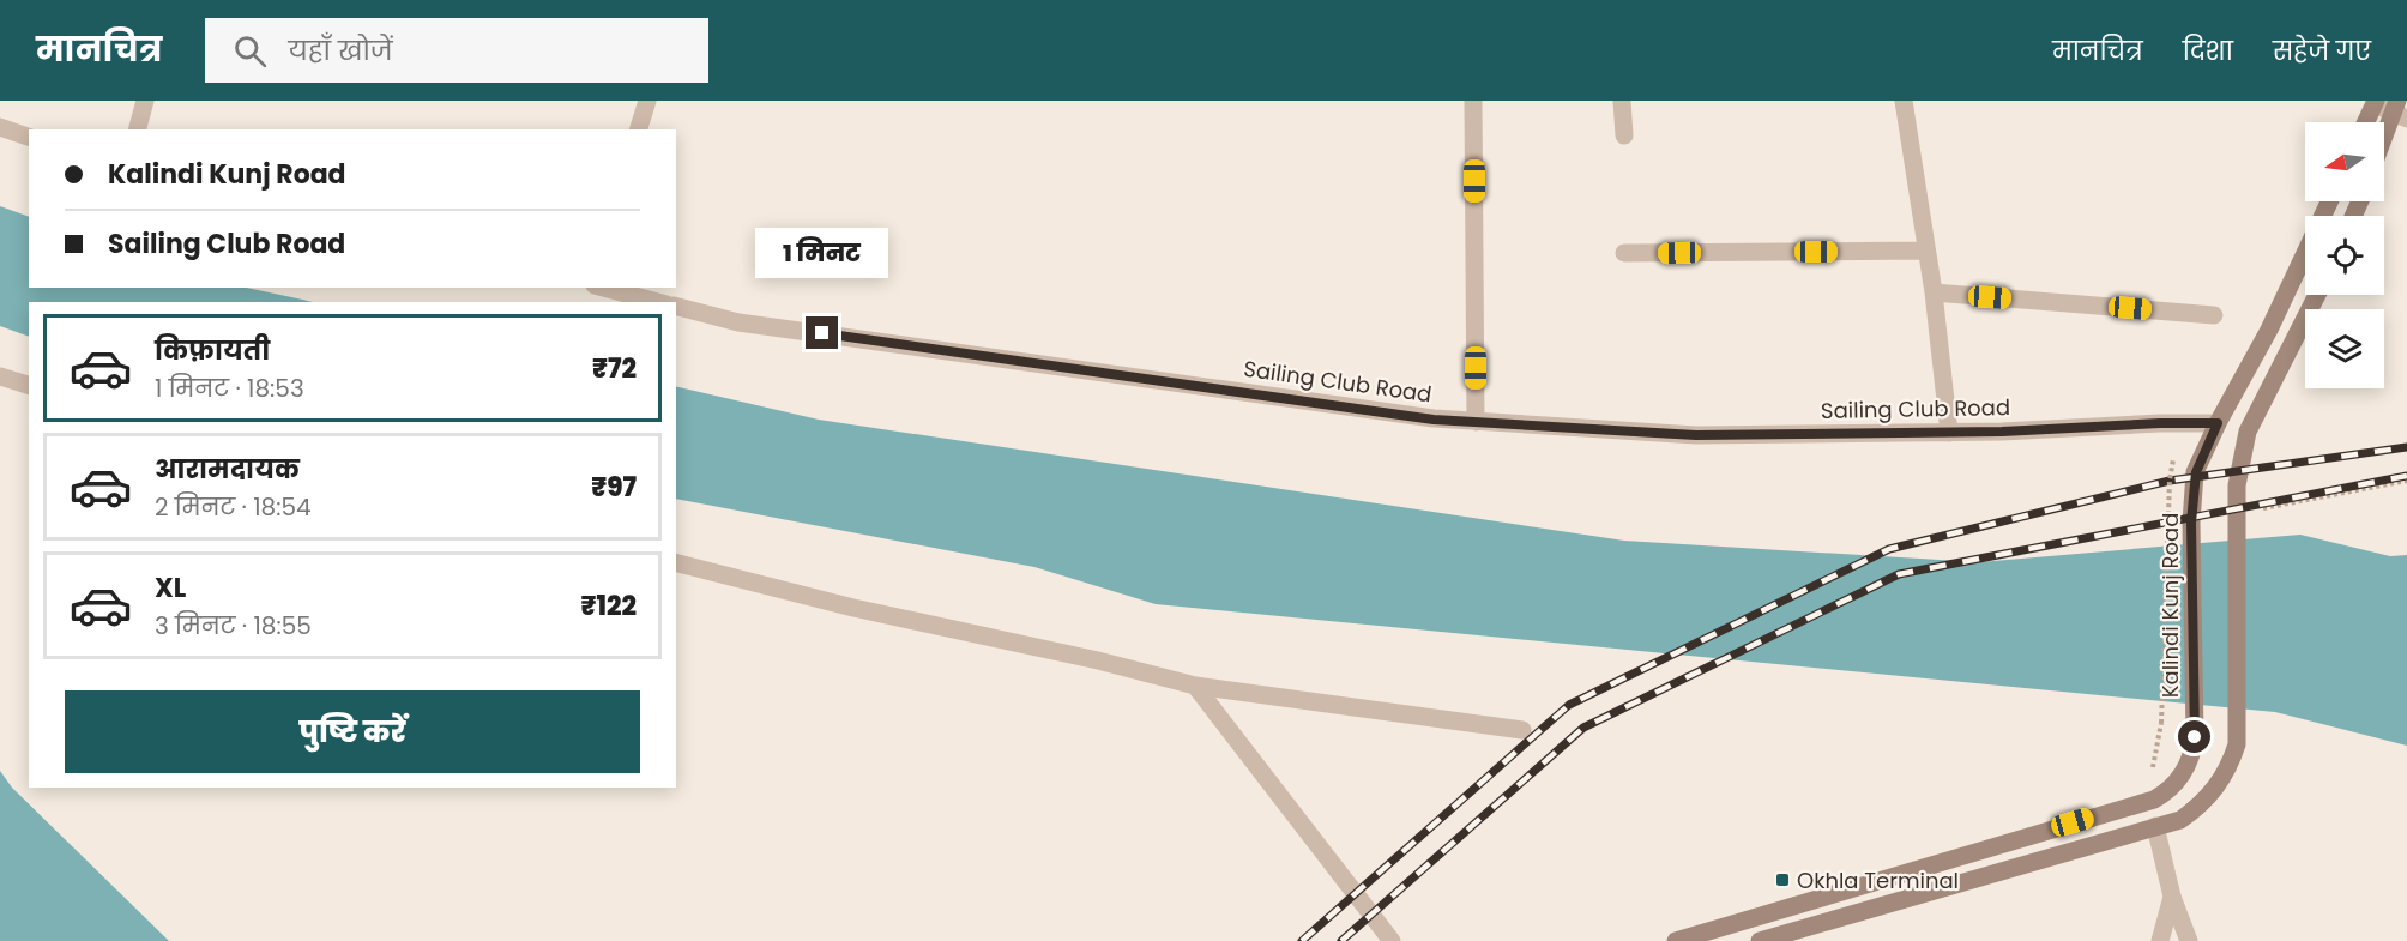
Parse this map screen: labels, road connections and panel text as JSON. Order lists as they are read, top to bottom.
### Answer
{
  "streets": {
    "main road": ["Kalindi Kunj Road"],
    "street": ["Sailing Club Road"]
  },
  "crossings": [
    ["Sailing Club Road", "Kalindi Kunj Road"]
  ],
  "places": {
    "transit": ["Okhla Terminal"]
  },
  "north": "left",
  "page": {
    "header": "मानचित्र",
    "search": "यहाँ खोजें",
    "nav": ["मानचित्र", "दिशा", "सहेजे गए"],
    "banner": ["Kalindi Kunj Road", "Sailing Club Road"],
    "bubble": "1 मिनट",
    "list": [
      {
        "name": "किफ़ायती",
        "note": "1 मिनट · 18:53",
        "value": "₹72"
      },
      {
        "name": "आरामदायक",
        "note": "2 मिनट · 18:54",
        "value": "₹97"
      },
      {
        "name": "XL",
        "note": "3 मिनट · 18:55",
        "value": "₹122"
      }
    ],
    "buttons": "पुष्टि करें"
  }
}
